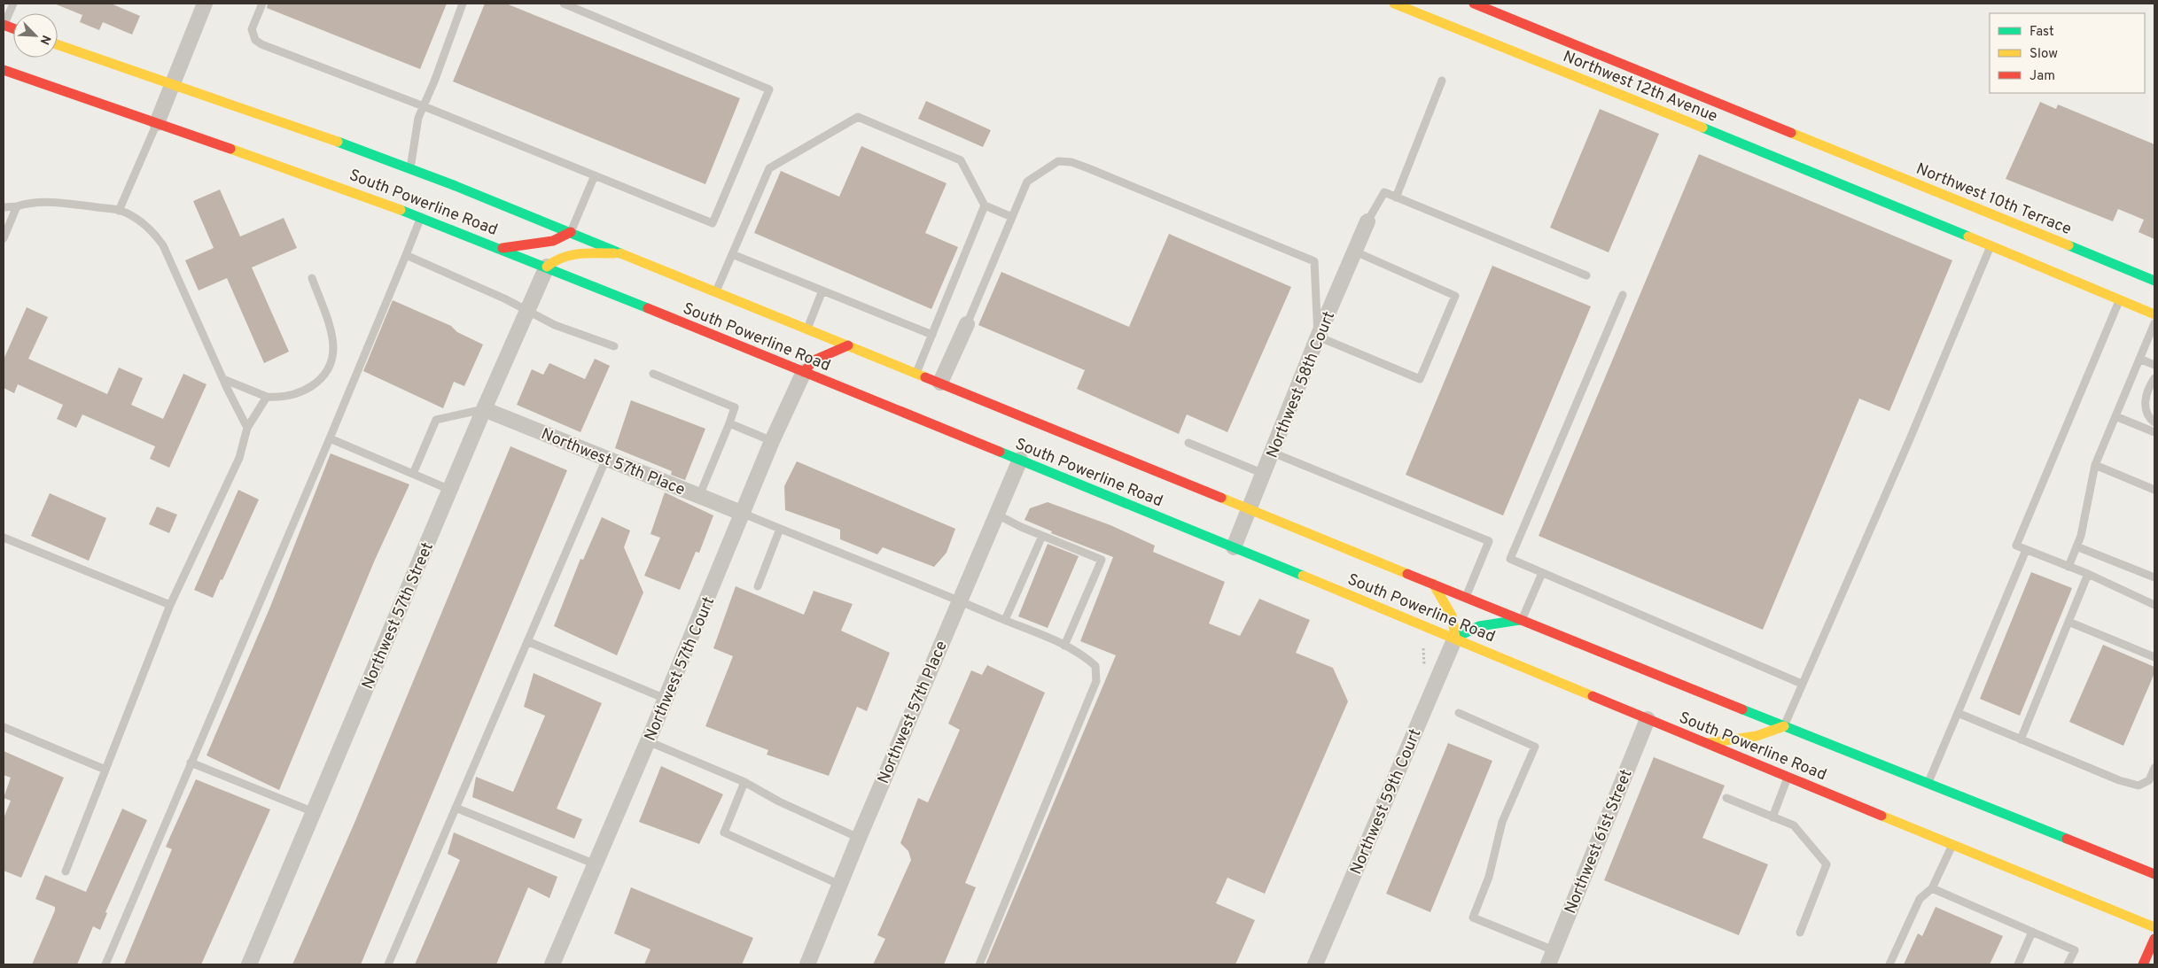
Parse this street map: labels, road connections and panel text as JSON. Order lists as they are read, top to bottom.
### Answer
{
  "streets": {
    "main road": ["Northwest 12th Avenue", "Northwest 10th Terrace", "South Powerline Road"],
    "street": [
      "Northwest 58th Court",
      "Northwest 57th Place",
      "Northwest 57th Street",
      "Northwest 57th Court",
      "Northwest 59th Court",
      "Northwest 61st Street"
    ]
  },
  "crossings": [
    ["Northwest 12th Avenue", "Northwest 10th Terrace"],
    ["South Powerline Road", "Northwest 58th Court"],
    ["South Powerline Road", "Northwest 57th Place"],
    ["South Powerline Road", "Northwest 57th Street"],
    ["South Powerline Road", "Northwest 57th Court"],
    ["South Powerline Road", "Northwest 59th Court"],
    ["South Powerline Road", "Northwest 61st Street"],
    ["Northwest 57th Place", "Northwest 57th Street"],
    ["Northwest 57th Place", "Northwest 57th Court"]
  ],
  "legend": ["Fast", "Slow", "Jam"],
  "north": "bottom right"
}
